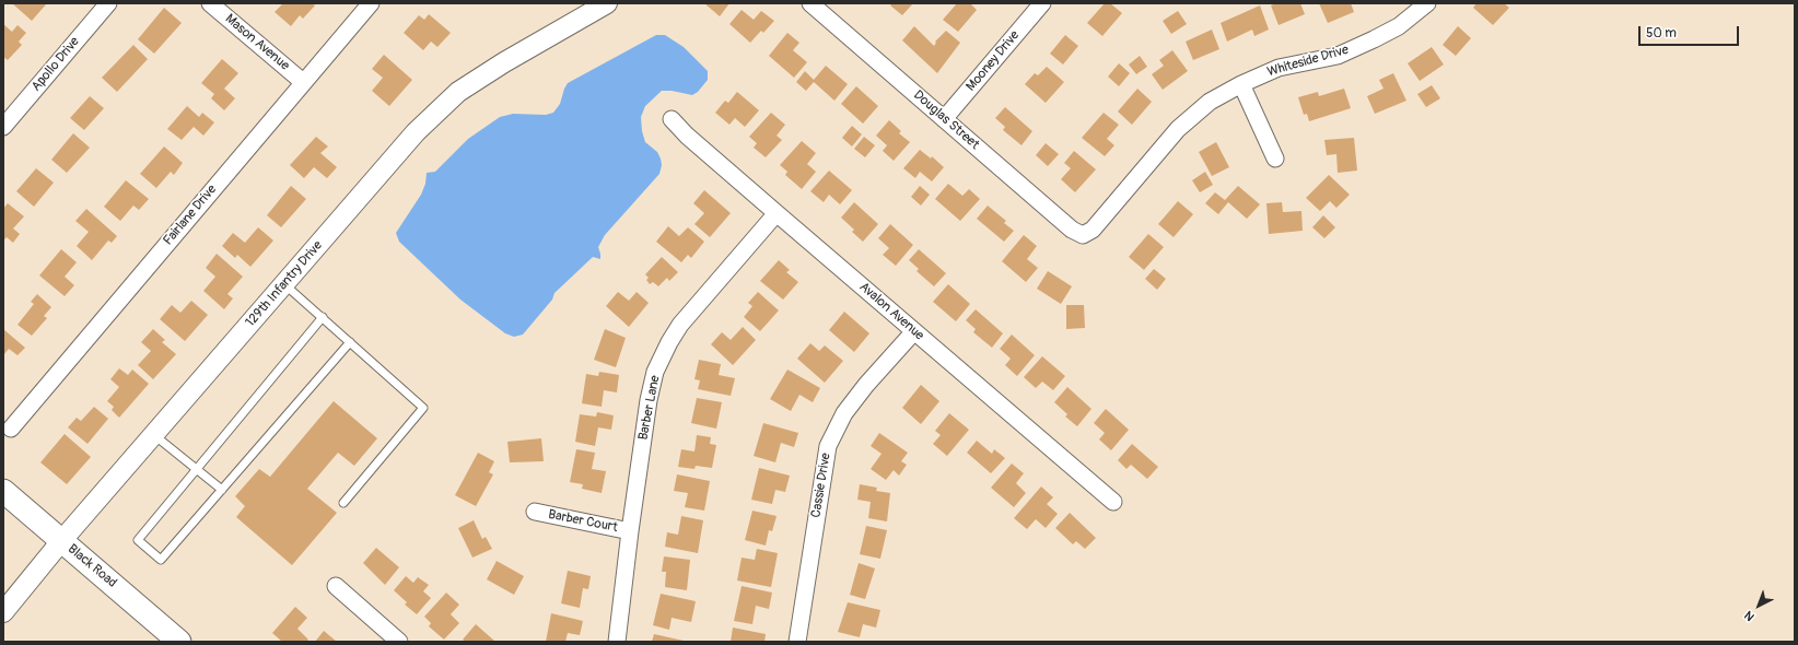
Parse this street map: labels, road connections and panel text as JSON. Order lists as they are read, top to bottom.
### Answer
{
  "streets": {
    "main road": ["Black Road"],
    "street": [
      "Mason Avenue",
      "Mooney Drive",
      "Whiteside Drive",
      "Apollo Drive",
      "Douglas Street",
      "Fairlane Drive",
      "129th Infantry Drive",
      "Avalon Avenue",
      "Barber Lane",
      "Cassie Drive",
      "Barber Court"
    ]
  },
  "crossings": [
    ["Mason Avenue", "Fairlane Drive"],
    ["Mooney Drive", "Douglas Street"],
    ["Whiteside Drive", "Douglas Street"],
    ["129th Infantry Drive", "Black Road"],
    ["Avalon Avenue", "Barber Lane"],
    ["Avalon Avenue", "Cassie Drive"],
    ["Barber Lane", "Barber Court"]
  ],
  "scale_bar": "50 m",
  "north": "bottom left"
}
